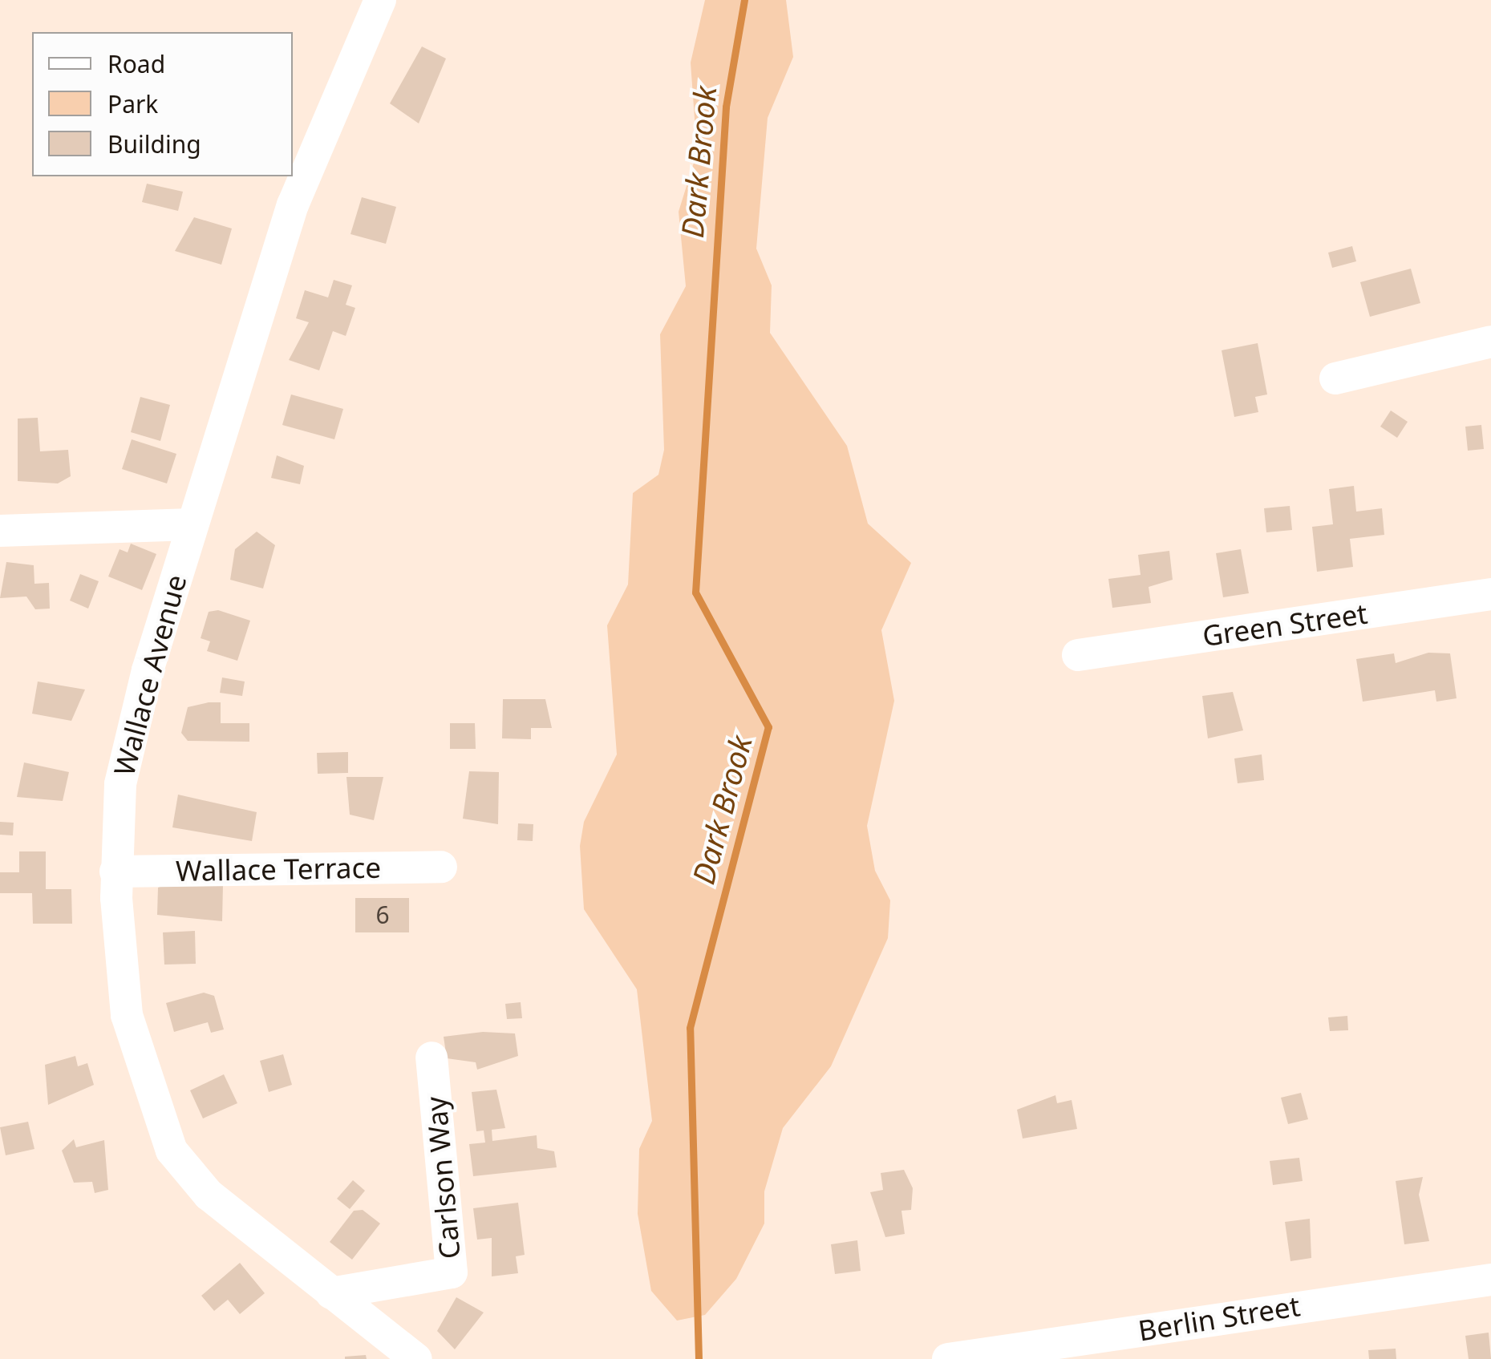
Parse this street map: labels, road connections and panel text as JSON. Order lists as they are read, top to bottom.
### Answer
{
  "streets": {
    "street": [
      "Green Street",
      "Wallace Avenue",
      "Wallace Terrace",
      "Carlson Way",
      "Berlin Street"
    ]
  },
  "crossings": [
    ["Wallace Avenue", "Wallace Terrace"],
    ["Wallace Avenue", "Carlson Way"]
  ],
  "water": ["Dark Brook"],
  "house_numbers": ["6"],
  "legend": ["Road", "Park", "Building"]
}
